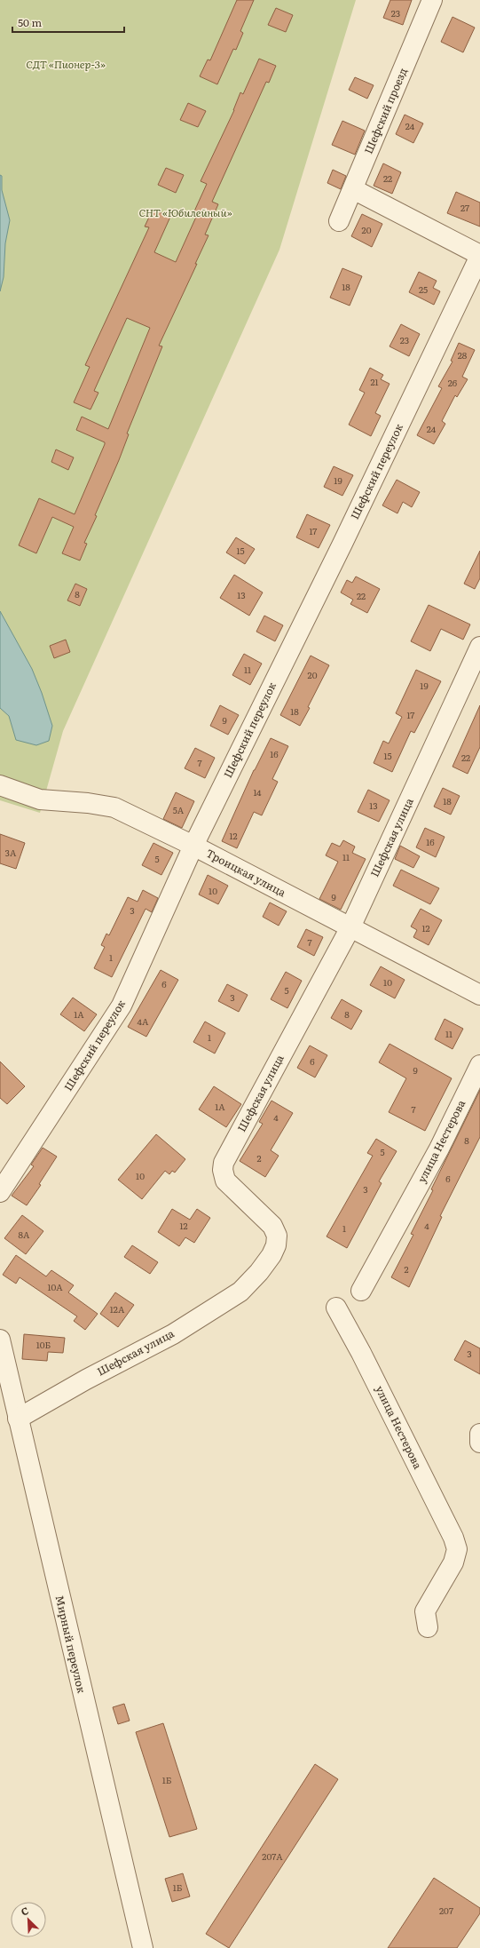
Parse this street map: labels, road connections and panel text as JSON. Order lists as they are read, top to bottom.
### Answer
{
  "streets": {
    "street": [
      "Шефский проезд",
      "Шефский переулок",
      "Шефская улица",
      "Троицкая улица",
      "улица Нестерова",
      "Мирный переулок"
    ]
  },
  "crossings": [
    ["Шефский переулок", "Троицкая улица"],
    ["Шефская улица", "Троицкая улица"],
    ["Шефская улица", "Мирный переулок"]
  ],
  "parks": ["СДТ «Пионер-3»", "СНТ «Юбилейный»"],
  "house_numbers": [
    "23",
    "24",
    "22",
    "27",
    "20",
    "18",
    "25",
    "23",
    "28",
    "21",
    "26",
    "24",
    "19",
    "17",
    "15",
    "8",
    "13",
    "22",
    "11",
    "20",
    "19",
    "18",
    "17",
    "9",
    "16",
    "15",
    "22",
    "7",
    "14",
    "18",
    "13",
    "5А",
    "12",
    "16",
    "3А",
    "11",
    "5",
    "10",
    "9",
    "3",
    "12",
    "7",
    "1",
    "10",
    "6",
    "5",
    "3",
    "1А",
    "8",
    "4А",
    "11",
    "1",
    "6",
    "9",
    "1А",
    "7",
    "4",
    "8",
    "5",
    "2",
    "10",
    "6",
    "3",
    "12",
    "4",
    "1",
    "8А",
    "2",
    "10А",
    "12А",
    "10Б",
    "3",
    "1Б",
    "207А",
    "1Б",
    "207"
  ],
  "scale_bar": "50 m",
  "north": "top left"
}
